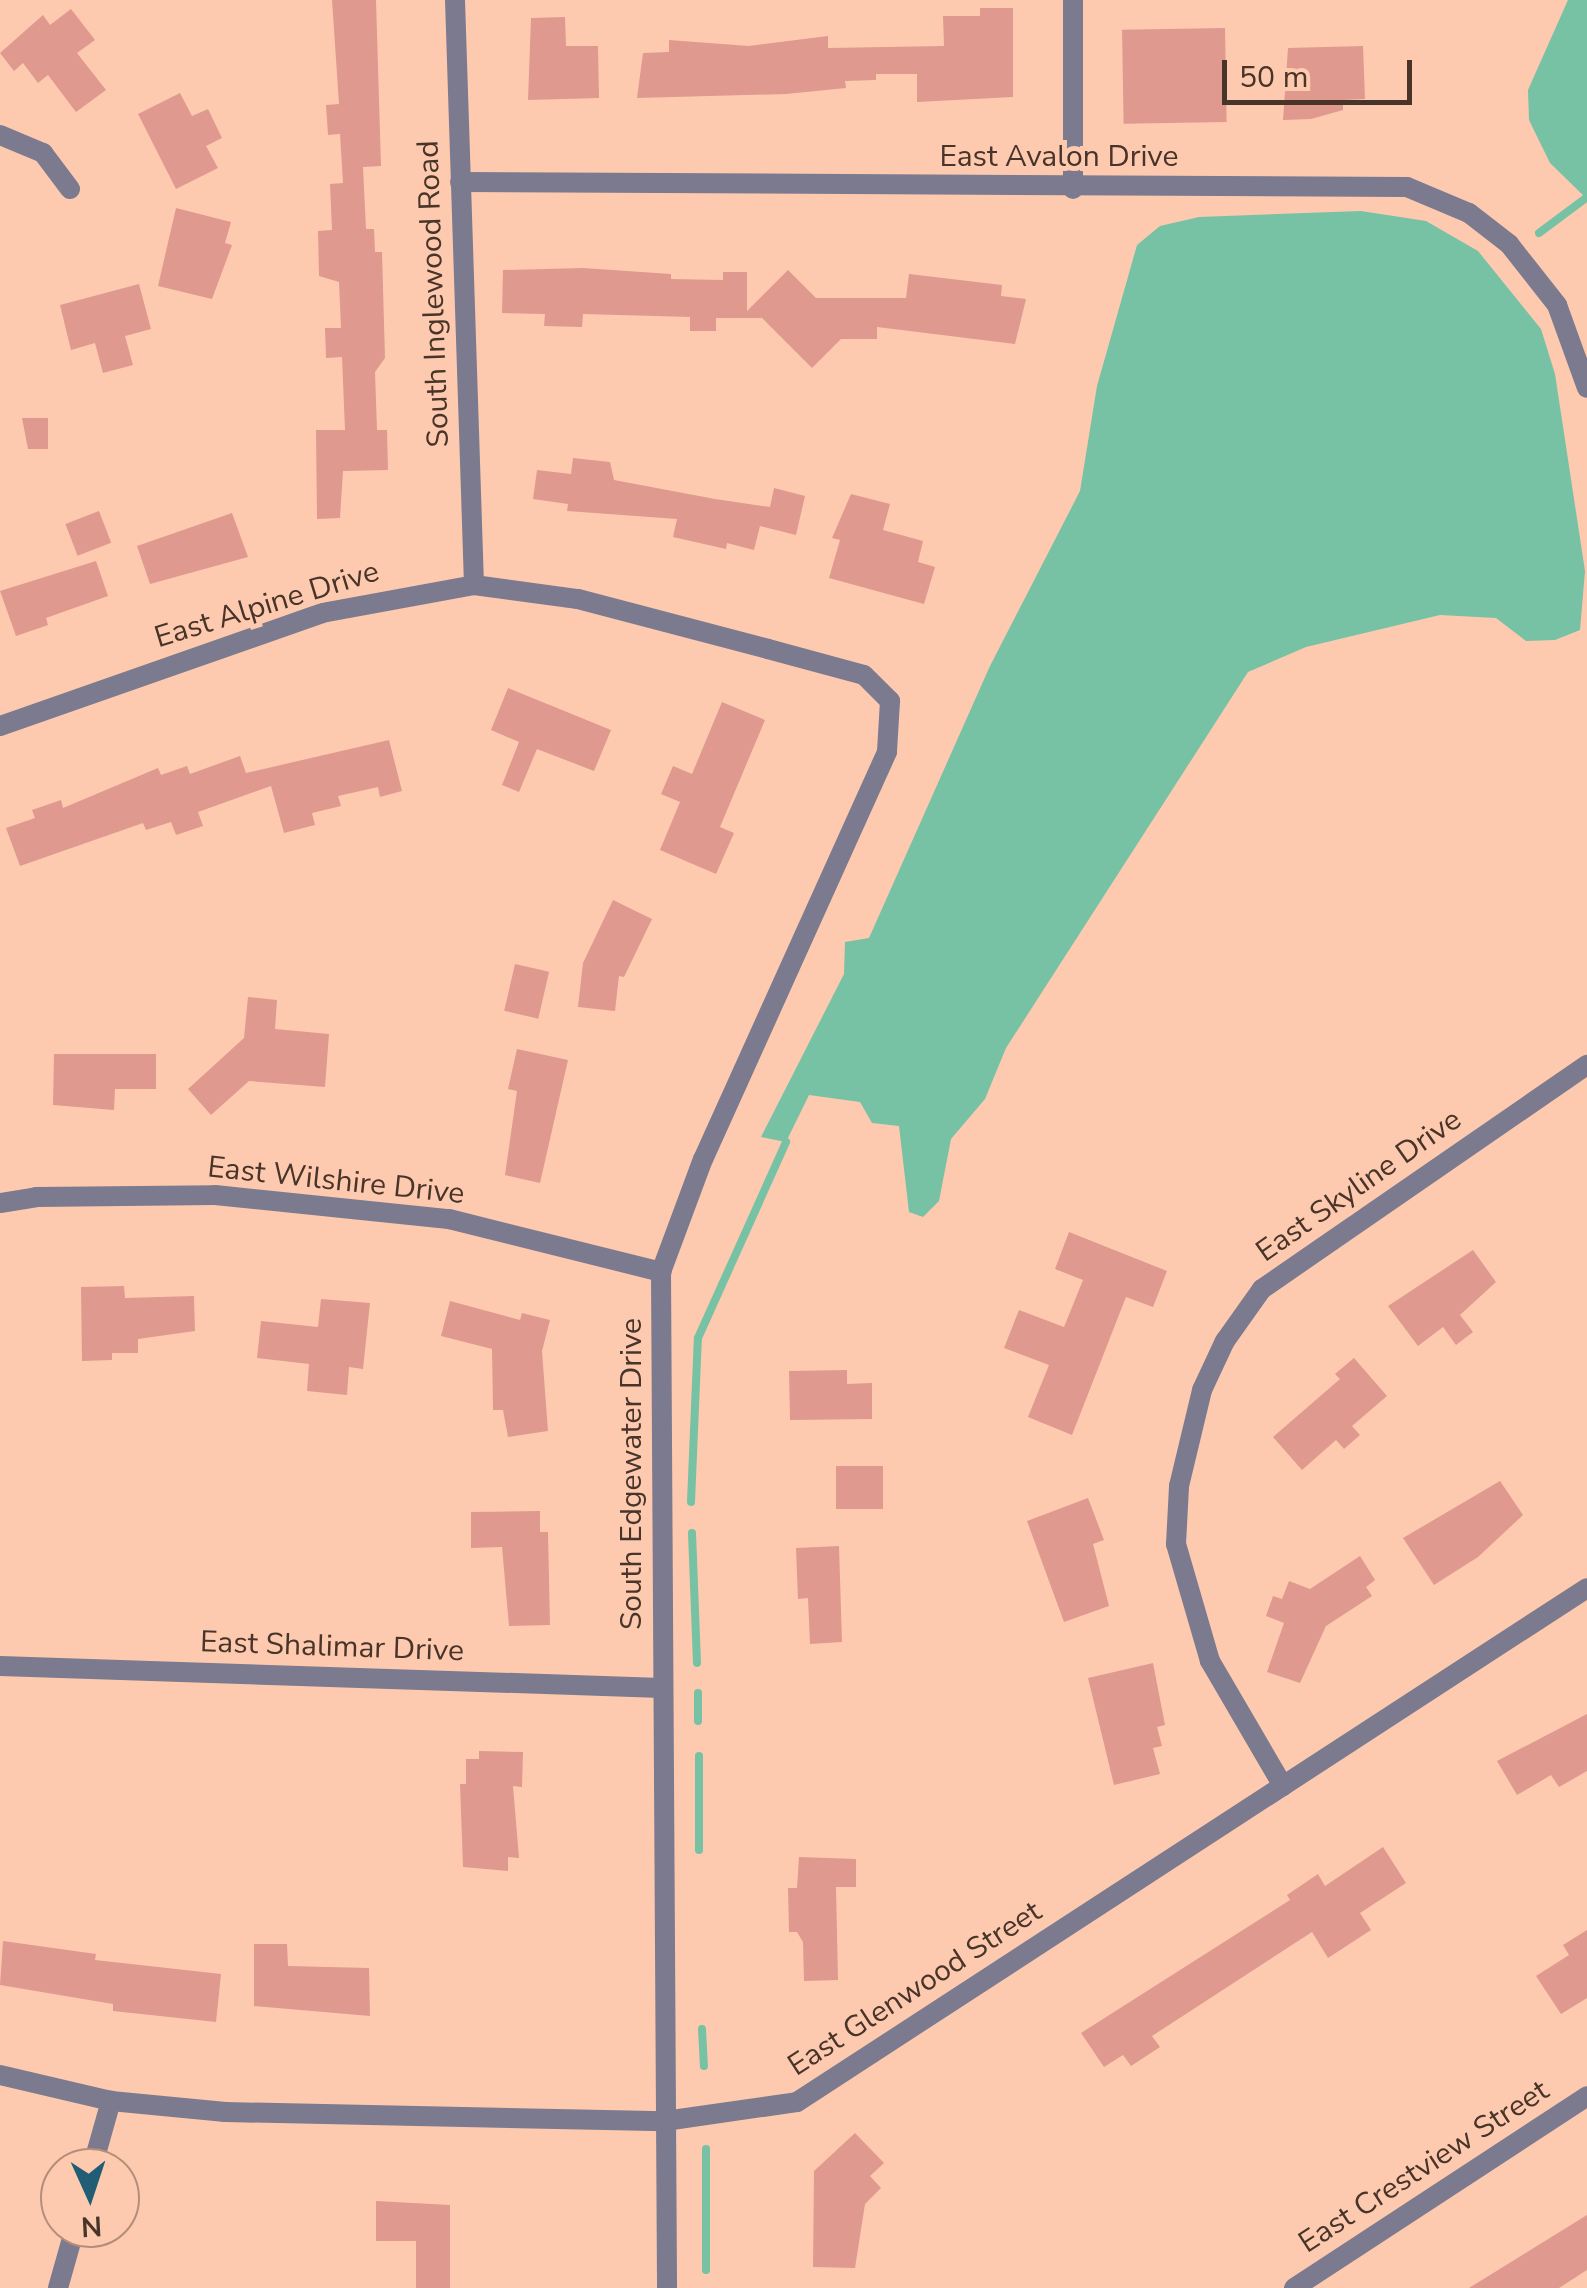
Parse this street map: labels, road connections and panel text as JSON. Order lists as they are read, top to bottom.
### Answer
{
  "streets": {
    "street": [
      "East Avalon Drive",
      "South Inglewood Road",
      "East Alpine Drive",
      "East Wilshire Drive",
      "East Skyline Drive",
      "South Edgewater Drive",
      "East Shalimar Drive",
      "East Glenwood Street",
      "East Crestview Street"
    ]
  },
  "crossings": [
    ["East Avalon Drive", "South Inglewood Road"],
    ["South Inglewood Road", "East Alpine Drive"],
    ["East Alpine Drive", "South Edgewater Drive"],
    ["East Wilshire Drive", "South Edgewater Drive"],
    ["East Skyline Drive", "East Glenwood Street"],
    ["South Edgewater Drive", "East Shalimar Drive"],
    ["South Edgewater Drive", "East Glenwood Street"]
  ],
  "scale_bar": "50 m",
  "north": "bottom"
}
